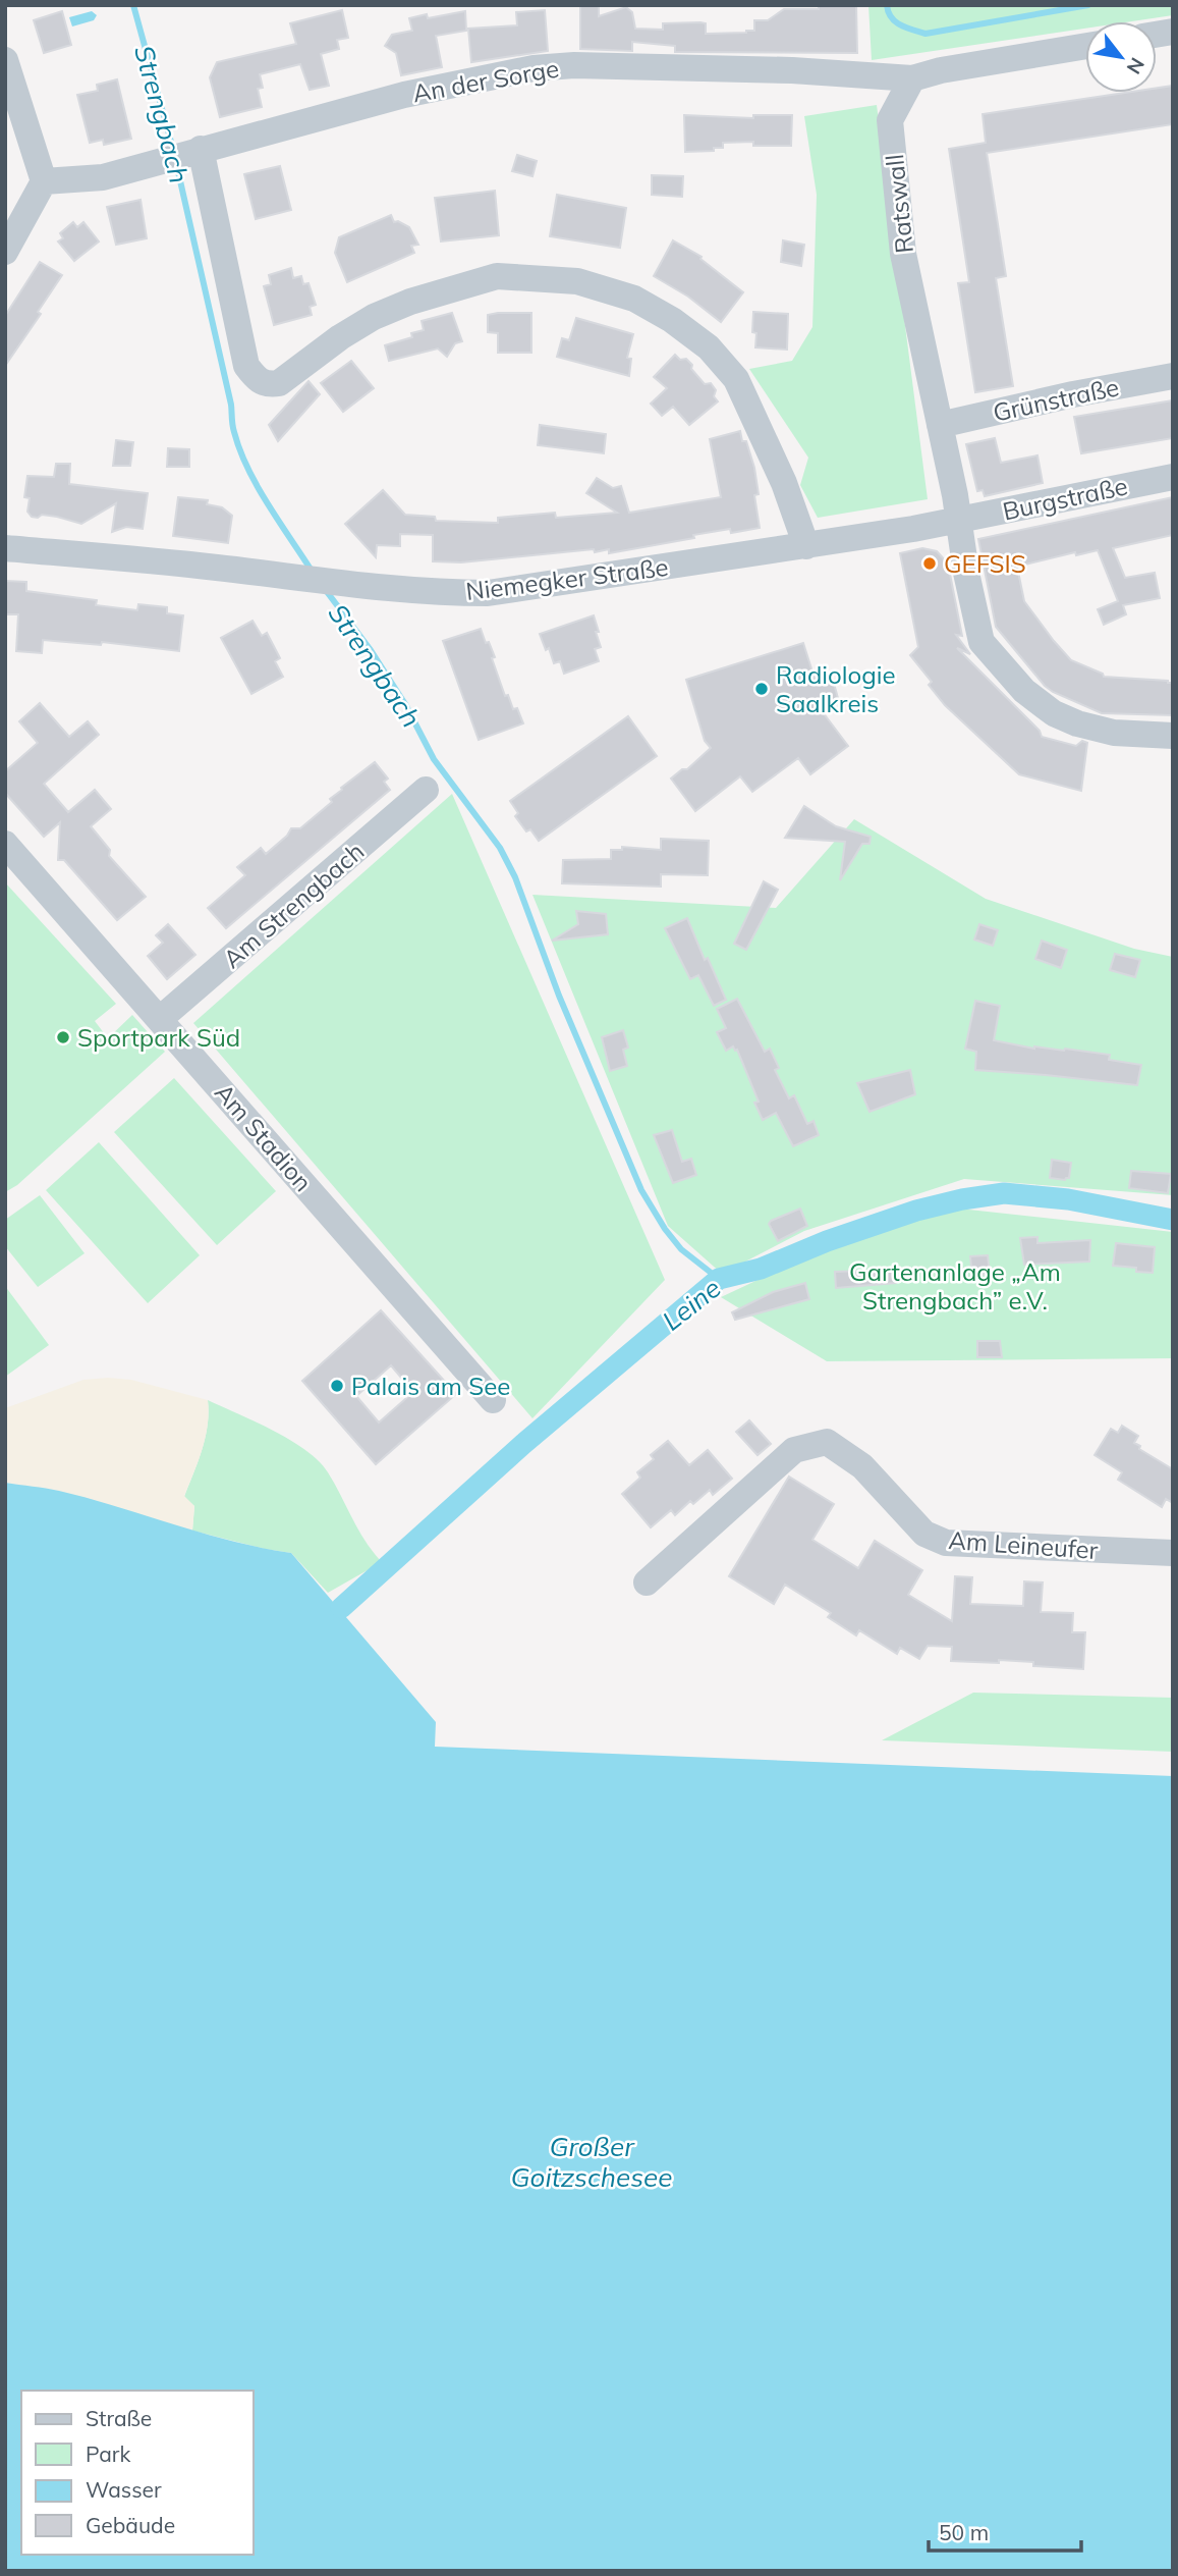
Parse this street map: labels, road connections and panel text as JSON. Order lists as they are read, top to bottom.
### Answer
{
  "streets": {
    "street": [
      "An der Sorge",
      "Ratswall",
      "Grünstraße",
      "Burgstraße",
      "Niemegker Straße",
      "Am Strengbach",
      "Am Stadion",
      "Am Leineufer"
    ]
  },
  "crossings": [
    ["An der Sorge", "Ratswall"],
    ["Ratswall", "Grünstraße"],
    ["Ratswall", "Burgstraße"],
    ["Ratswall", "Niemegker Straße"],
    ["Burgstraße", "Niemegker Straße"],
    ["Am Strengbach", "Am Stadion"]
  ],
  "water": ["Strengbach", "Leine", "Großer Goitzschesee"],
  "parks": ["Gartenanlage „Am Strengbach” e.V."],
  "places": [
    "GEFSIS",
    "Radiologie Saalkreis",
    "Sportpark Süd",
    "Palais am See"
  ],
  "legend": [
    "Straße",
    "Park",
    "Wasser",
    "Gebäude"
  ],
  "scale_bar": "50 m",
  "north": "bottom right"
}
